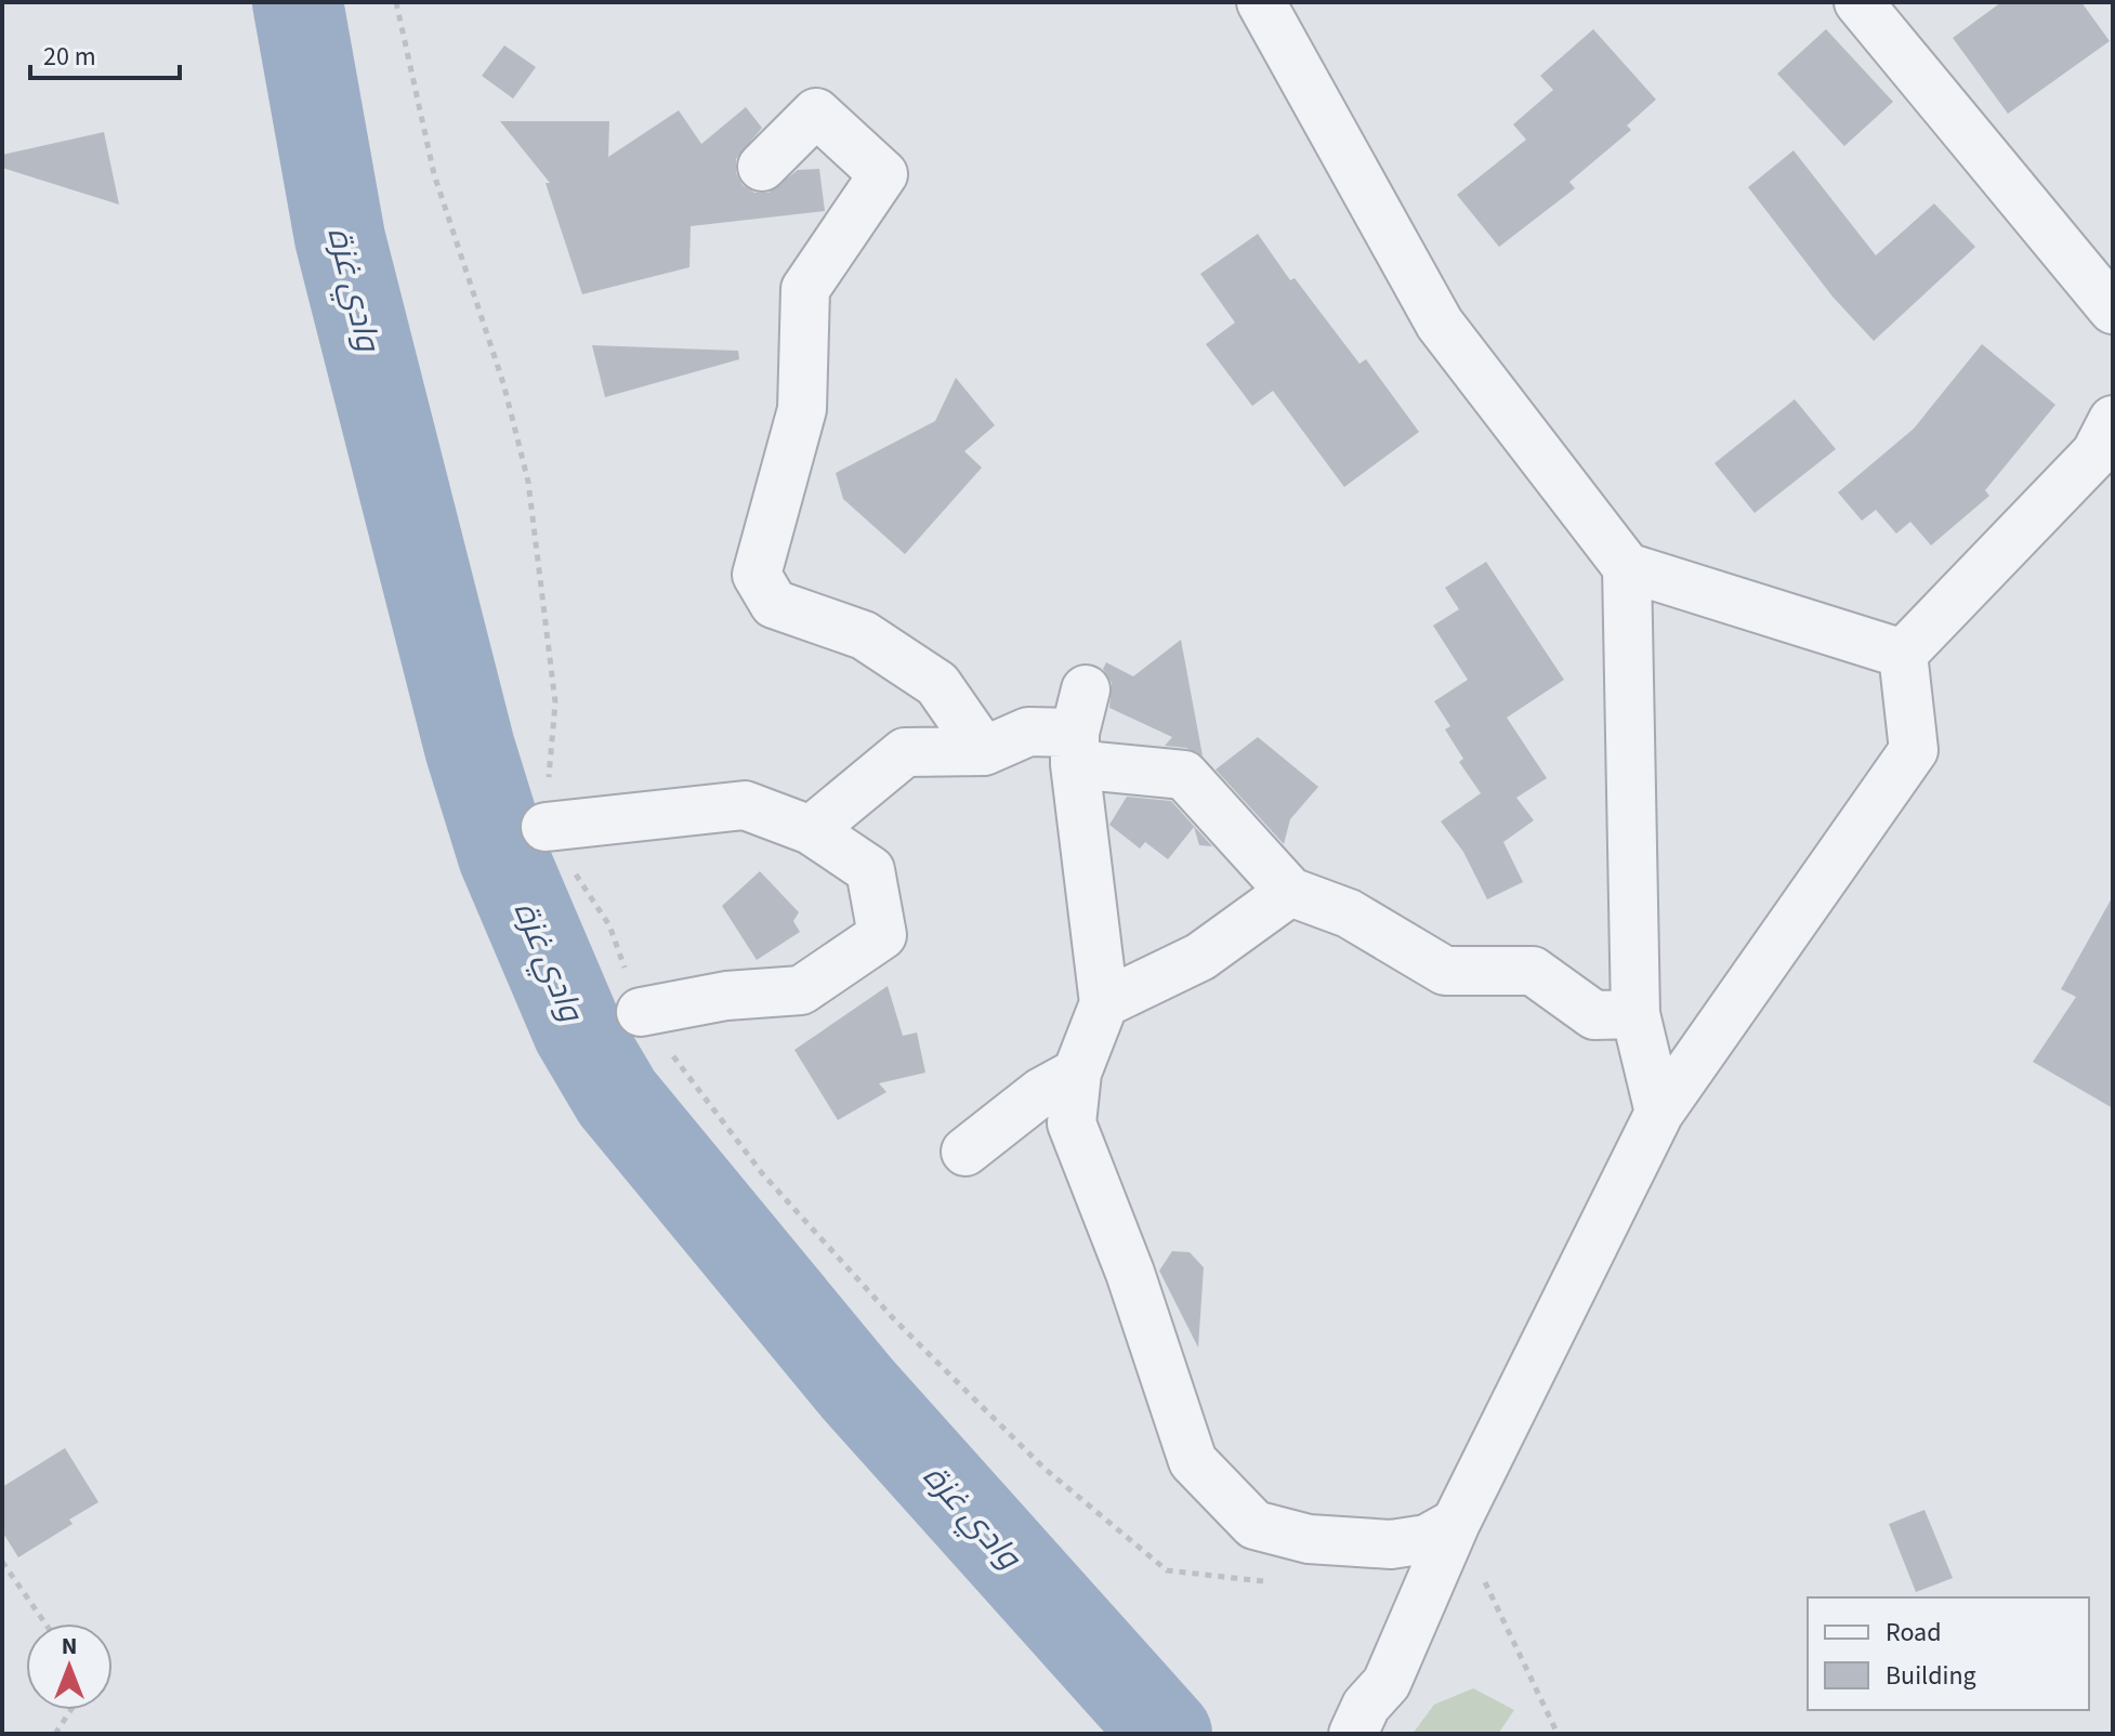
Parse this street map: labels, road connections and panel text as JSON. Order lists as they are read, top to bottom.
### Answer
{
  "water": ["وادي غزة"],
  "legend": ["Road", "Building"],
  "scale_bar": "20 m",
  "north": "top"
}
